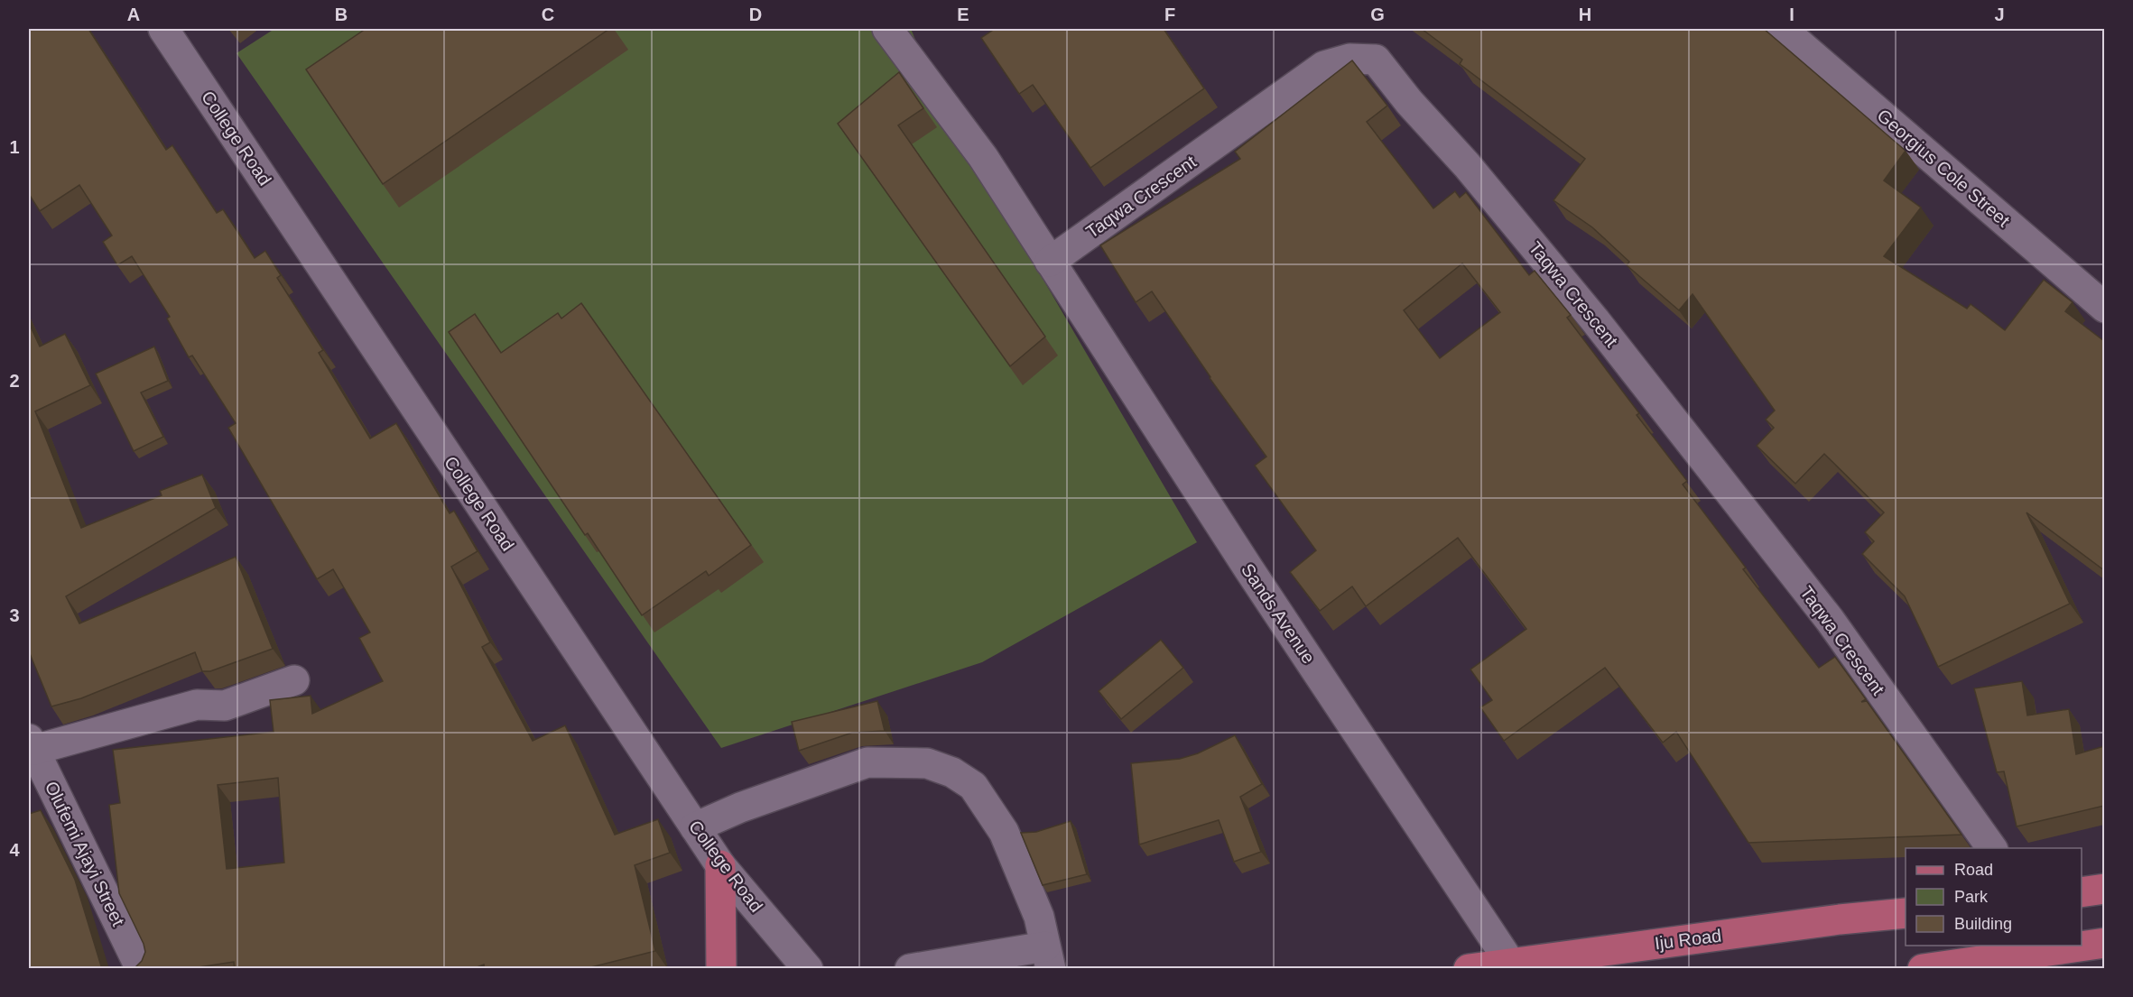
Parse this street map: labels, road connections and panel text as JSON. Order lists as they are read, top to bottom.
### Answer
{
  "streets": {
    "main road": ["Iju Road"],
    "street": [
      "College Road",
      "Georgius Cole Street",
      "Taqwa Crescent",
      "Sands Avenue",
      "Olufemi Ajayi Street"
    ]
  },
  "crossings": [
    ["Taqwa Crescent", "Sands Avenue"],
    ["Sands Avenue", "Iju Road"]
  ],
  "legend": ["Road", "Park", "Building"],
  "grid": {
    "columns": [
      "A",
      "B",
      "C",
      "D",
      "E",
      "F",
      "G",
      "H",
      "I",
      "J"
    ],
    "rows": [
      "1",
      "2",
      "3",
      "4"
    ]
  }
}
